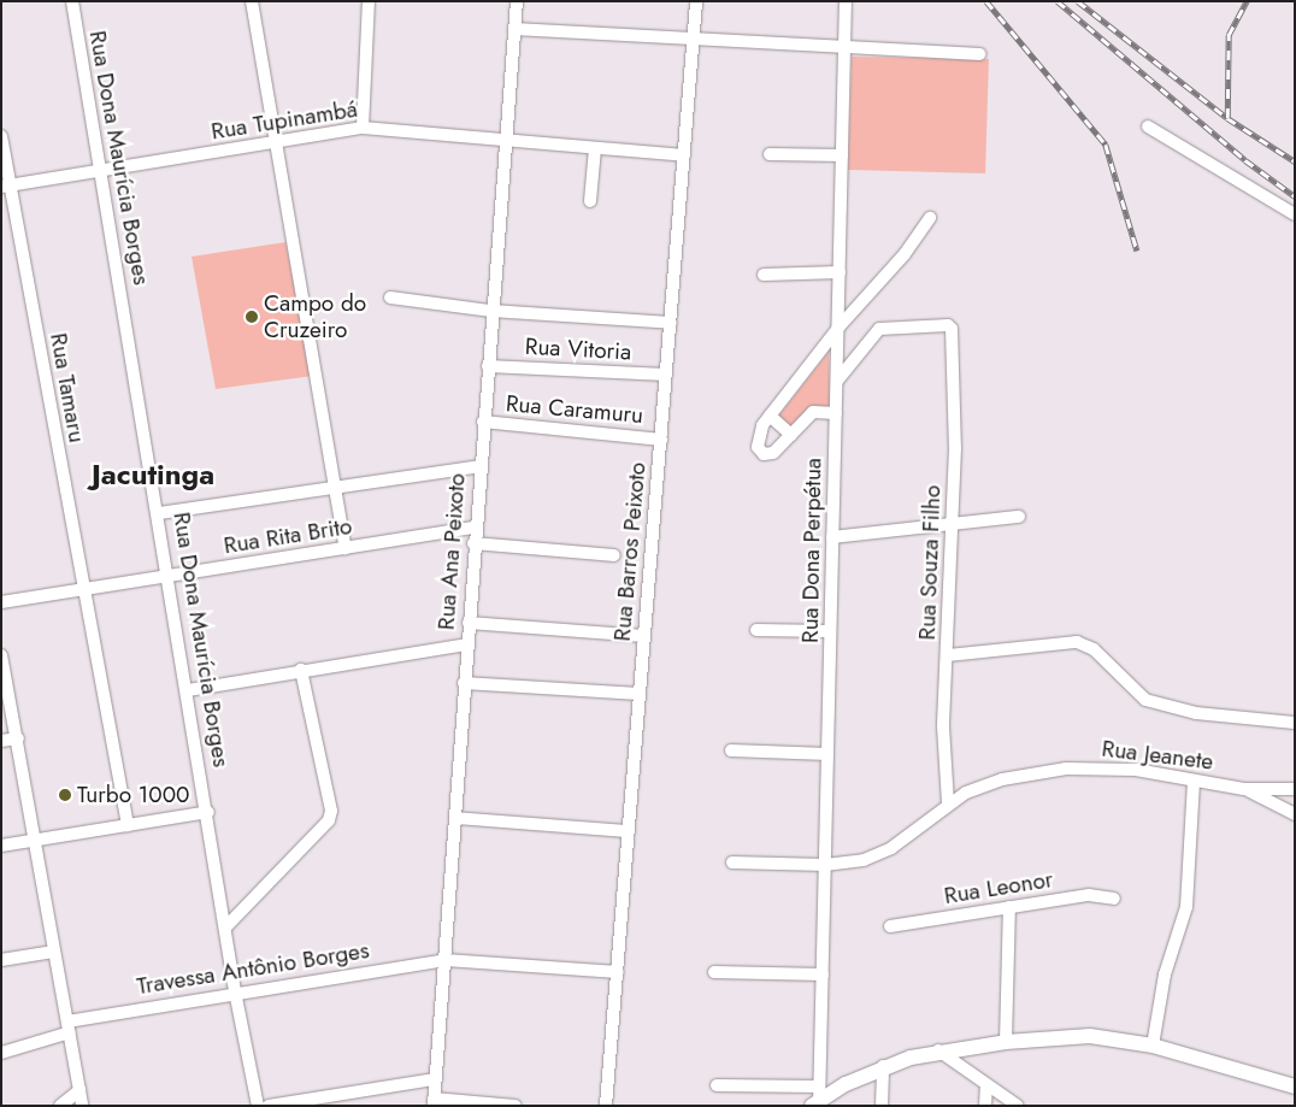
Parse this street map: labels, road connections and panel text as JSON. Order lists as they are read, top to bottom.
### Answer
{
  "streets": {
    "street": [
      "Rua Tupinambá",
      "Rua Dona Maurícia Borges",
      "Rua Vitoria",
      "Rua Tamaru",
      "Rua Caramuru",
      "Rua Rita Brito",
      "Rua Dona Perpétua",
      "Rua Ana Peixoto",
      "Rua Barros Peixoto",
      "Rua Souza Filho",
      "Rua Jeanete",
      "Rua Leonor",
      "Travessa Antônio Borges"
    ]
  },
  "crossings": [
    ["Rua Tupinambá", "Rua Dona Maurícia Borges"],
    ["Rua Tupinambá", "Rua Tamaru"],
    ["Rua Tupinambá", "Rua Ana Peixoto"],
    ["Rua Tupinambá", "Rua Barros Peixoto"],
    ["Rua Dona Maurícia Borges", "Rua Rita Brito"],
    ["Rua Dona Maurícia Borges", "Travessa Antônio Borges"],
    ["Rua Vitoria", "Rua Ana Peixoto"],
    ["Rua Vitoria", "Rua Barros Peixoto"],
    ["Rua Tamaru", "Rua Rita Brito"],
    ["Rua Caramuru", "Rua Ana Peixoto"],
    ["Rua Caramuru", "Rua Barros Peixoto"],
    ["Rua Rita Brito", "Rua Ana Peixoto"],
    ["Rua Dona Perpétua", "Rua Souza Filho"],
    ["Rua Dona Perpétua", "Rua Jeanete"],
    ["Rua Ana Peixoto", "Travessa Antônio Borges"],
    ["Rua Barros Peixoto", "Travessa Antônio Borges"],
    ["Rua Souza Filho", "Rua Jeanete"]
  ],
  "districts": ["Jacutinga"],
  "places": ["Campo do Cruzeiro", "Turbo 1000"]
}
